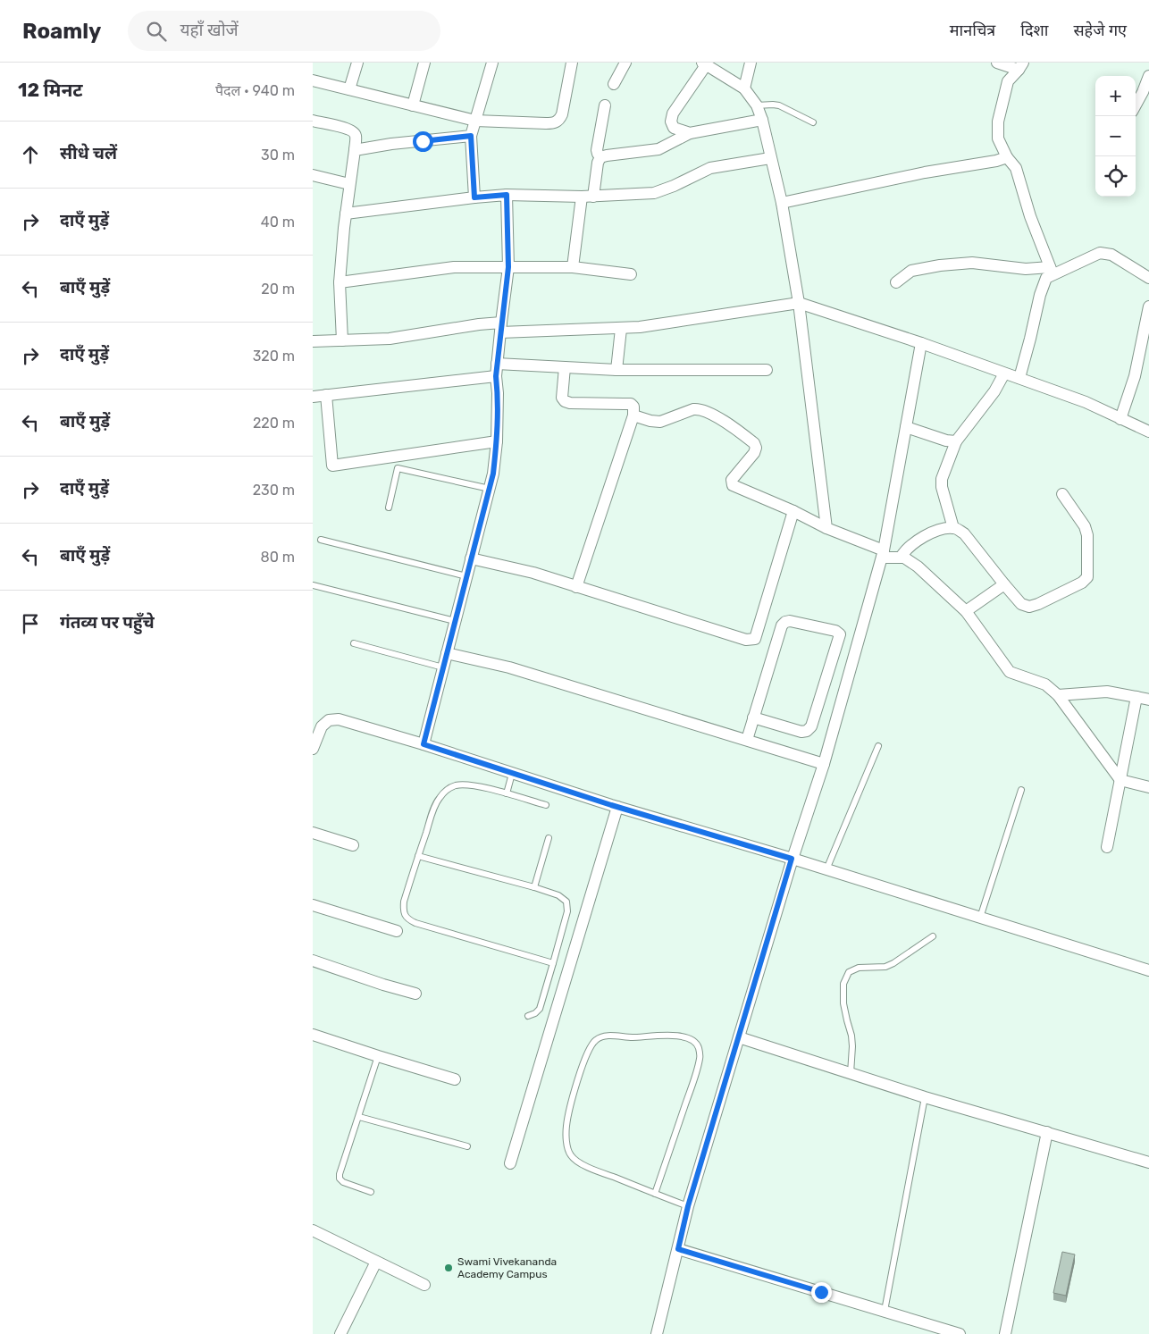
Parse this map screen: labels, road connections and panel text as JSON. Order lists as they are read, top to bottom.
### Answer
{
  "places": ["Swami Vivekananda Academy Campus"],
  "page": {
    "header": "Roamly",
    "search": "यहाँ खोजें",
    "nav": ["मानचित्र", "दिशा", "सहेजे गए"],
    "heading": ["12 मिनट", "पैदल · 940 m"],
    "map_buttons": ["+", "−"],
    "list": [
      ["सीधे चलें", "30 m"],
      ["दाएँ मुड़ें", "40 m"],
      ["बाएँ मुड़ें", "20 m"],
      ["दाएँ मुड़ें", "320 m"],
      ["बाएँ मुड़ें", "220 m"],
      ["दाएँ मुड़ें", "230 m"],
      ["बाएँ मुड़ें", "80 m"],
      "गंतव्य पर पहुँचे"
    ]
  }
}
